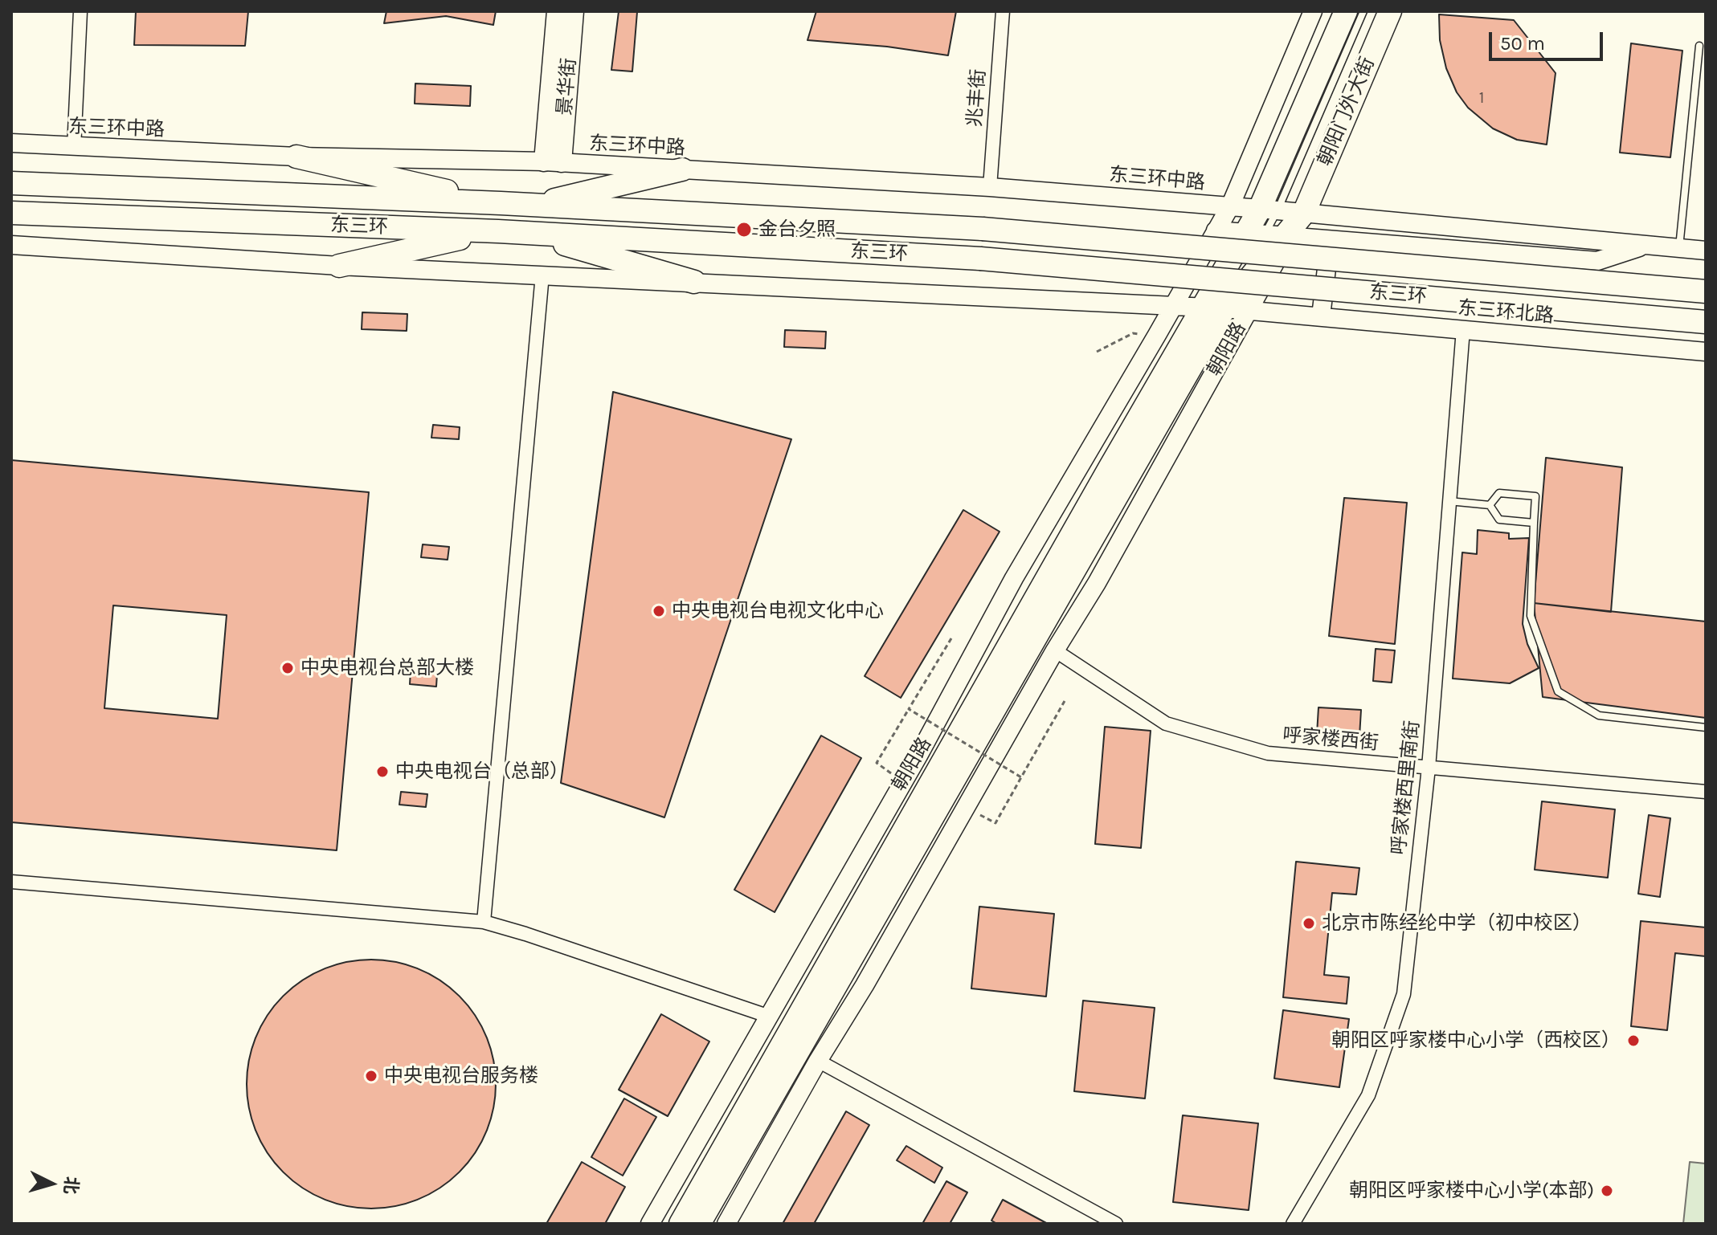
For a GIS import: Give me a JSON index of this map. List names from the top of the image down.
{
  "streets": {
    "highway": ["朝阳门外大街", "东三环", "朝阳路"],
    "main road": ["景华街"],
    "street": [
      "兆丰街",
      "东三环中路",
      "东三环北路",
      "呼家楼西街",
      "呼家楼西里南街"
    ]
  },
  "crossings": [
    ["景华街", "东三环中路"],
    ["兆丰街", "东三环中路"],
    ["朝阳门外大街", "东三环中路"],
    ["朝阳门外大街", "朝阳路"],
    ["东三环中路", "朝阳路"],
    ["东三环北路", "朝阳路"],
    ["东三环北路", "呼家楼西里南街"],
    ["朝阳路", "呼家楼西街"],
    ["呼家楼西街", "呼家楼西里南街"]
  ],
  "places": [
    "金台夕照",
    "中央电视台电视文化中心",
    "中央电视台总部大楼",
    "中央电视台（总部）",
    "北京市陈经纶中学（初中校区）",
    "朝阳区呼家楼中心小学（西校区）",
    "中央电视台服务楼",
    "朝阳区呼家楼中心小学(本部)"
  ],
  "house_numbers": ["1"],
  "scale_bar": "50 m",
  "north": "right"
}
